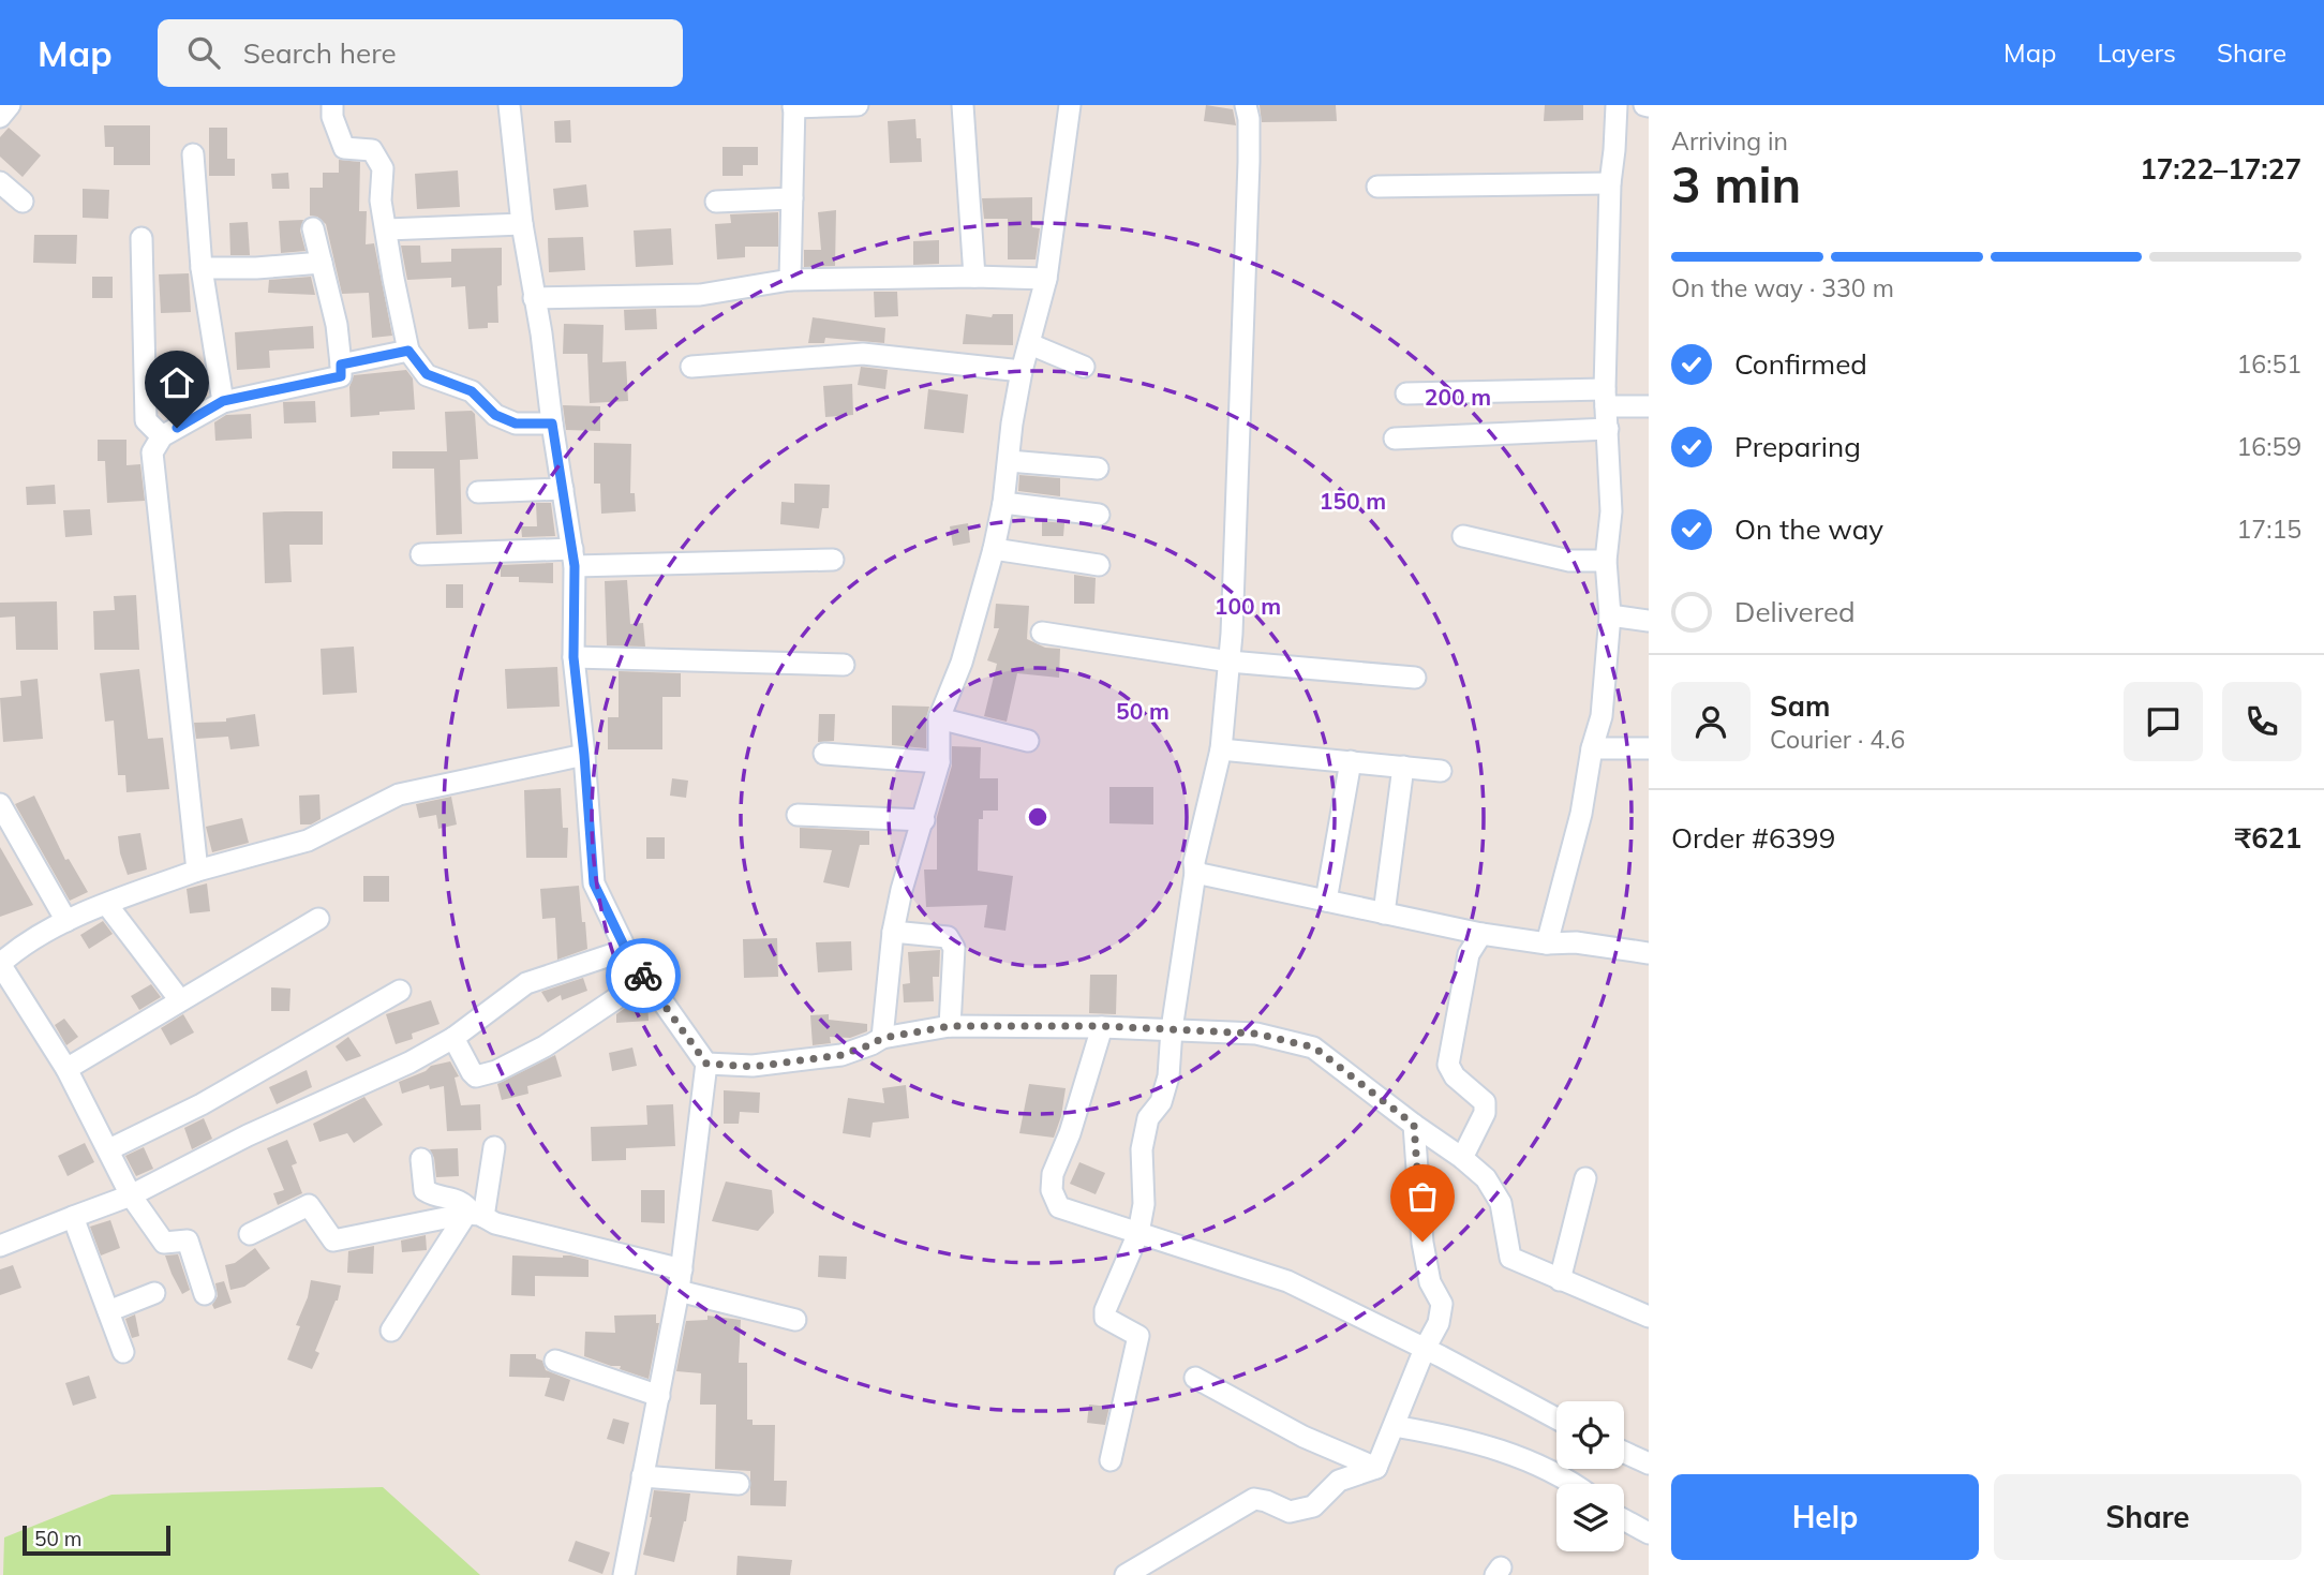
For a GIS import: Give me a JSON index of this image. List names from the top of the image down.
{
  "scale_bar": "50 m",
  "page": {
    "header": "Map",
    "search": "Search here",
    "nav": ["Map", "Layers", "Share"],
    "heading": ["3 min", "Arriving in", "17:22–17:27"],
    "panel": [
      "Sam",
      "Courier · 4.6",
      "Order #6399",
      "₹621"
    ],
    "bar": "On the way · 330 m",
    "list": [
      ["Confirmed", "16:51"],
      ["Preparing", "16:59"],
      ["On the way", "17:15"],
      "Delivered"
    ],
    "buttons": ["Help", "Share"],
    "scale": "50 m"
  },
  "rings": [
    "200 m",
    "150 m",
    "100 m",
    "50 m"
  ]
}
